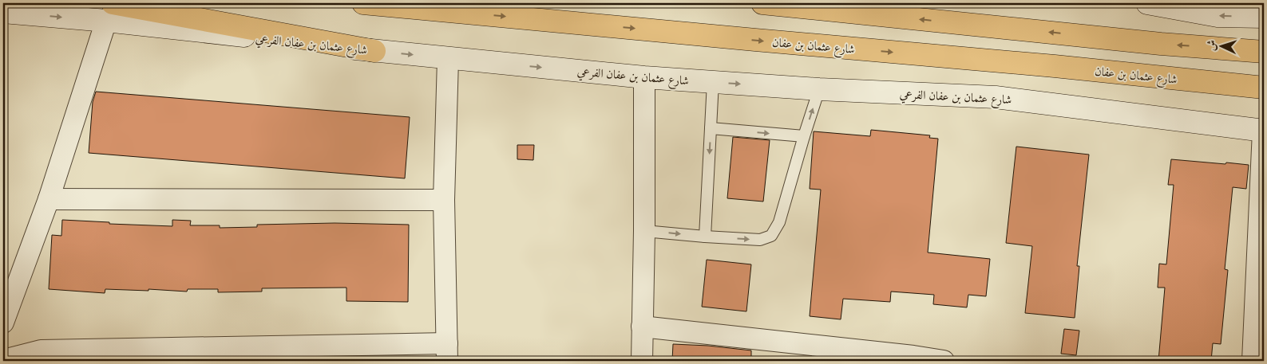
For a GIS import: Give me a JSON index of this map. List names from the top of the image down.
{
  "streets": {
    "main road": ["شارع عثمان بن عفان الفرعي", "شارع عثمان بن عفان"]
  },
  "one_way": ["شارع عثمان بن عفان الفرعي"],
  "north": "left"
}
